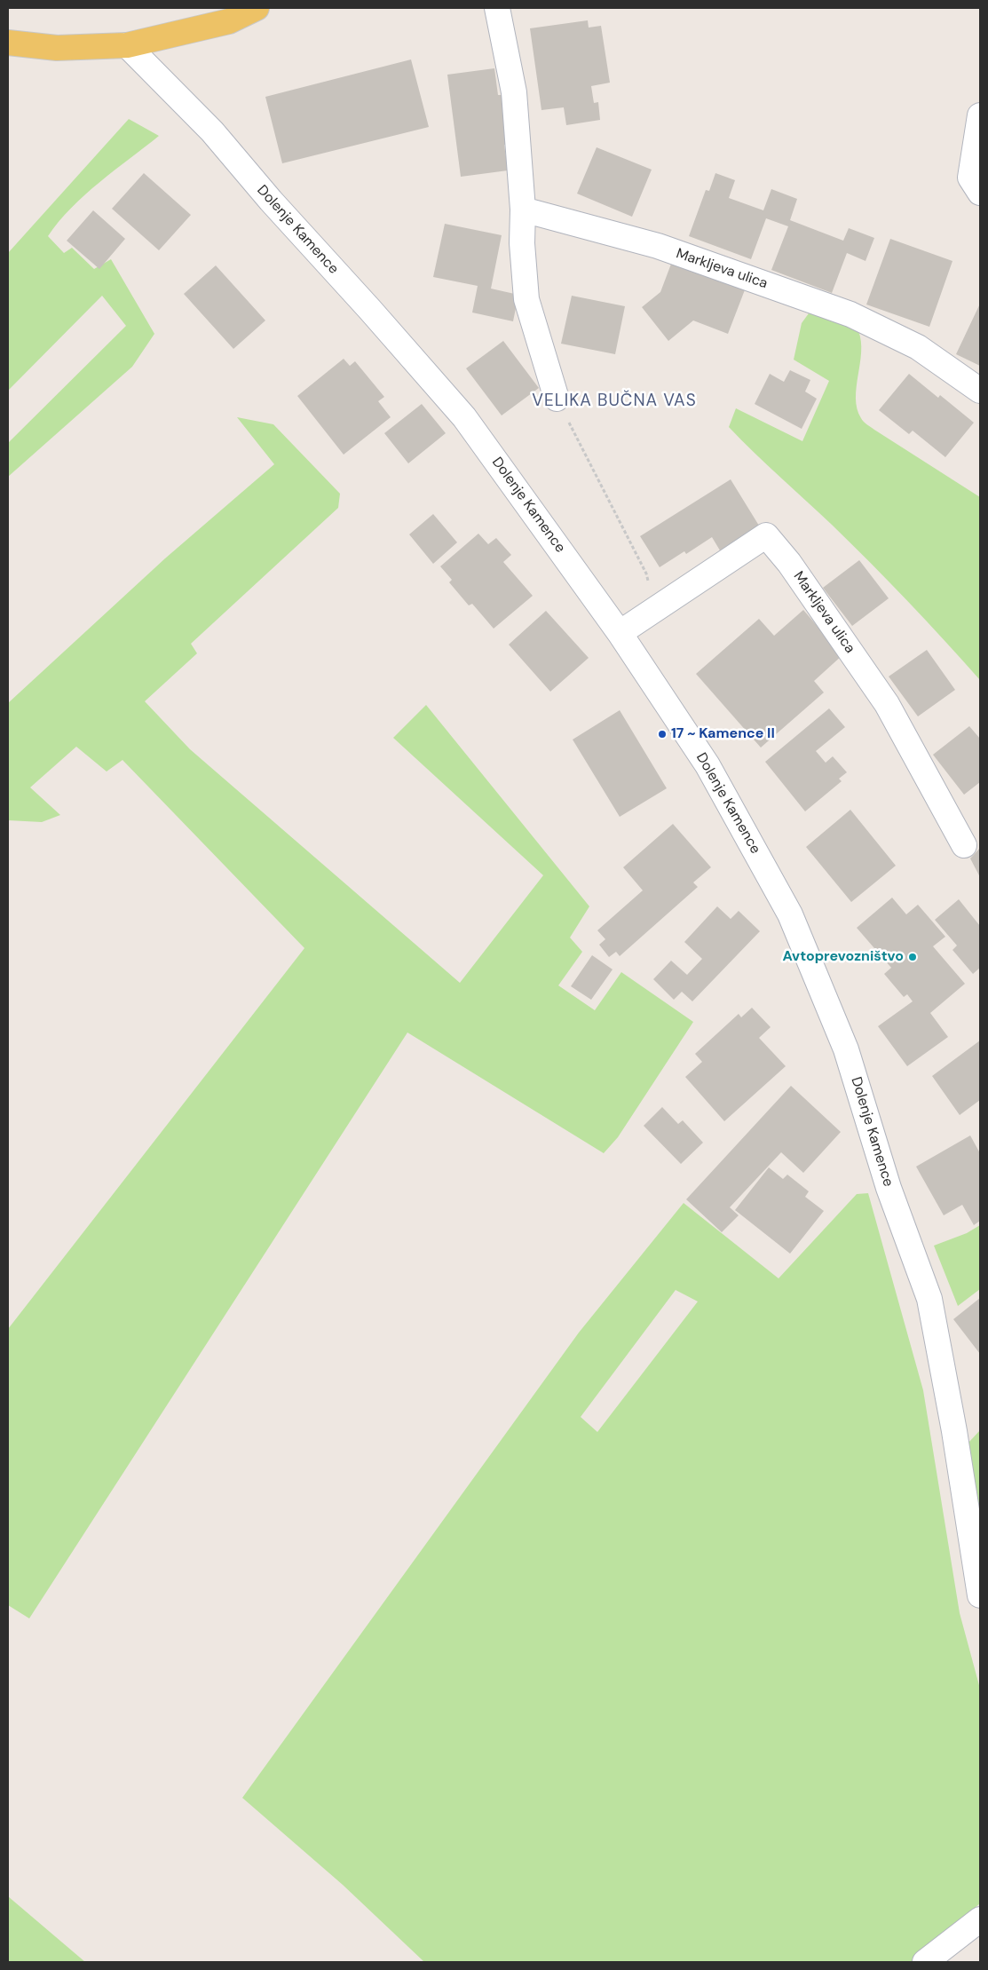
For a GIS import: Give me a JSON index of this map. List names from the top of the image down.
{
  "streets": {
    "street": ["Dolenje Kamence", "Markljeva ulica"]
  },
  "crossings": [
    ["Dolenje Kamence", "Markljeva ulica"]
  ],
  "districts": ["VELIKA BUČNA VAS"],
  "places": ["17 ~ Kamence II", "Avtoprevozništvo"]
}
